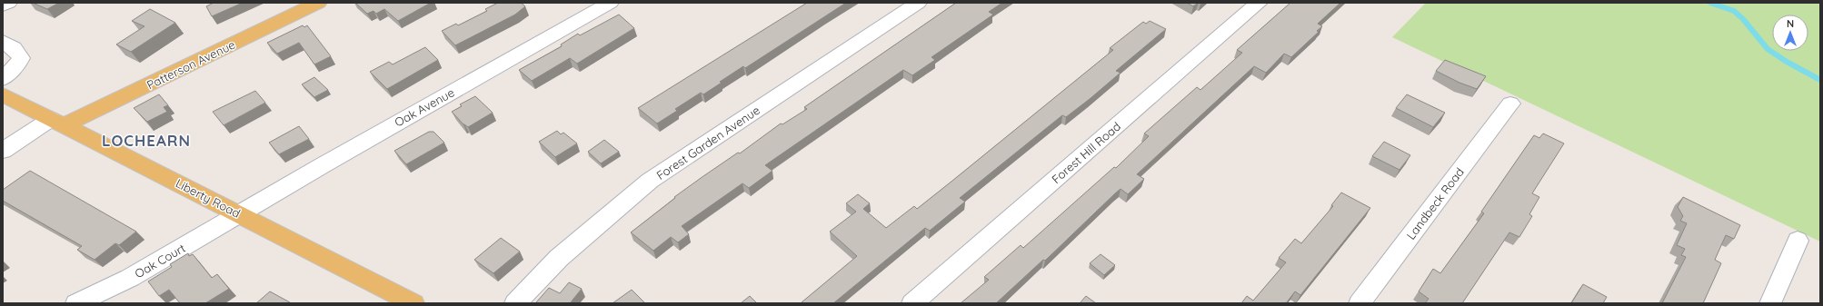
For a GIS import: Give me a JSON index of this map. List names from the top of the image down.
{
  "streets": {
    "main road": ["Patterson Avenue", "Liberty Road"],
    "street": [
      "Oak Avenue",
      "Forest Garden Avenue",
      "Forest Hill Road",
      "Landbeck Road",
      "Oak Court"
    ]
  },
  "crossings": [
    ["Patterson Avenue", "Liberty Road"],
    ["Oak Avenue", "Liberty Road"],
    ["Oak Avenue", "Oak Court"],
    ["Liberty Road", "Oak Court"]
  ],
  "districts": ["LOCHEARN"],
  "north": "top"
}
